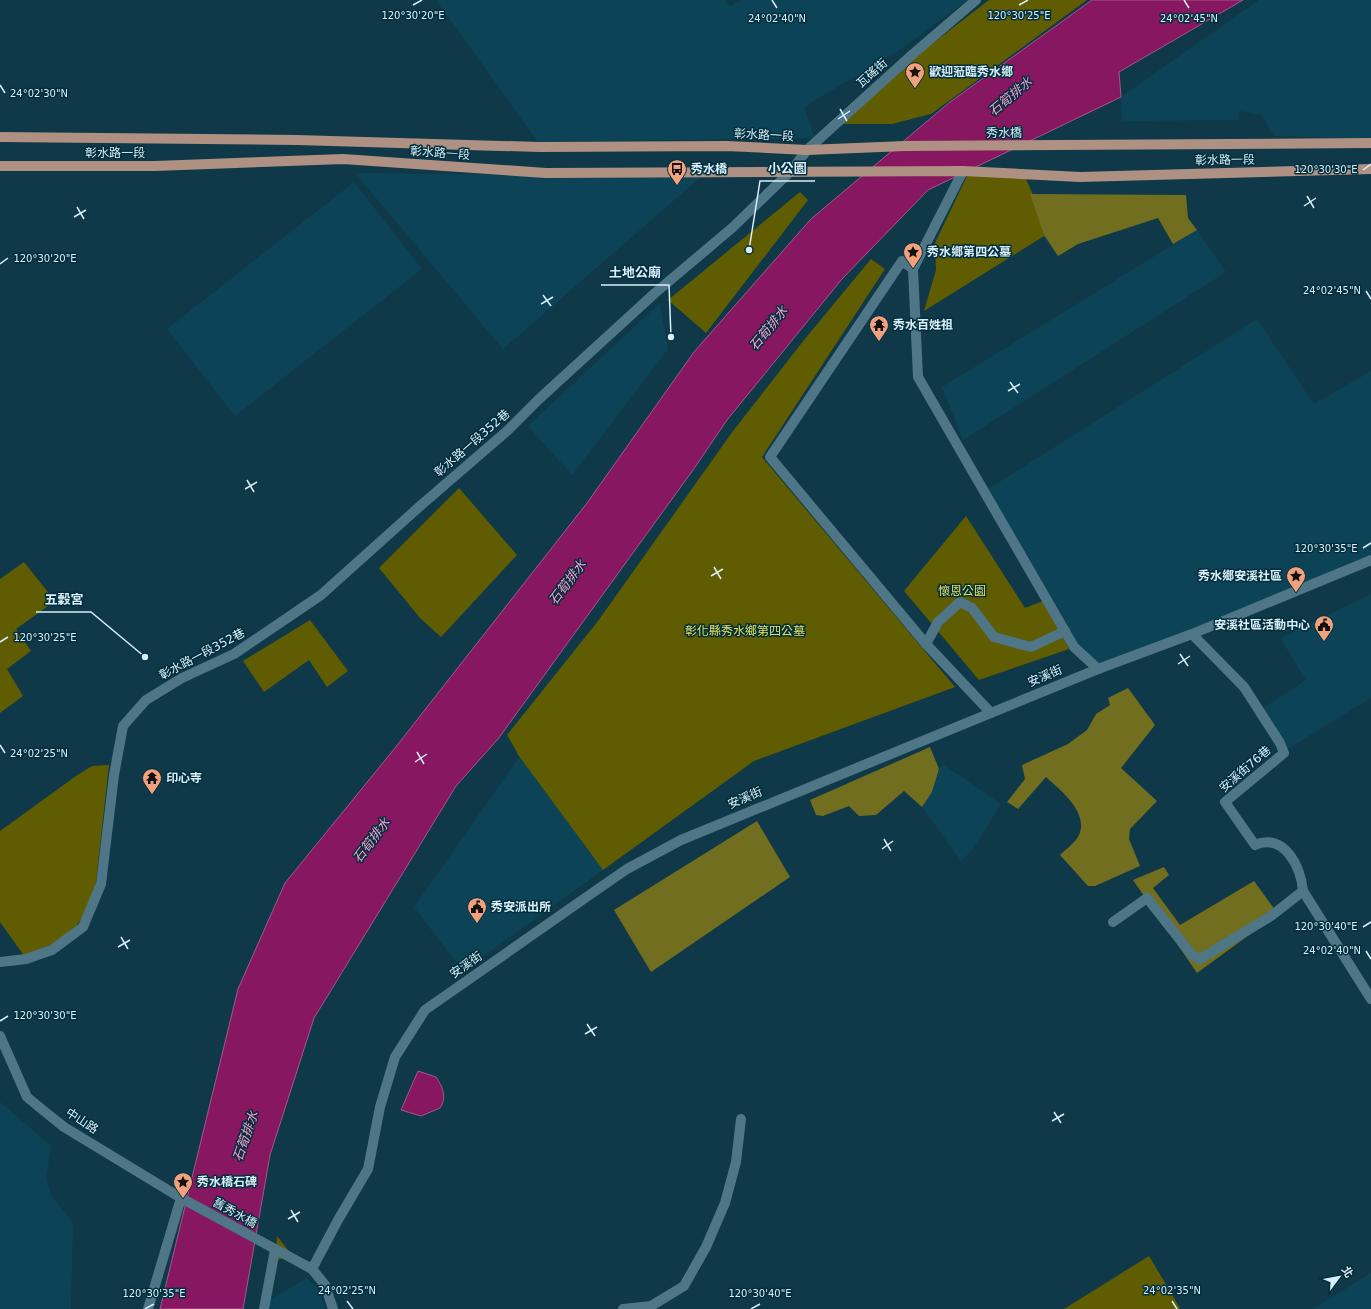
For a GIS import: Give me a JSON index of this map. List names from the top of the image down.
{
  "streets": {
    "main road": ["秀水橋", "彰水路一段"],
    "street": [
      "瓦磘街",
      "彰水路一段352巷",
      "安溪街",
      "安溪街76巷",
      "中山路",
      "舊秀水橋"
    ]
  },
  "crossings": [
    ["瓦磘街", "秀水橋"],
    ["瓦磘街", "彰水路一段"],
    ["瓦磘街", "彰水路一段352巷"],
    ["秀水橋", "彰水路一段"],
    ["彰水路一段", "彰水路一段352巷"],
    ["安溪街", "安溪街76巷"],
    ["安溪街", "舊秀水橋"],
    ["中山路", "舊秀水橋"]
  ],
  "water": ["石筍排水"],
  "parks": ["懷恩公園", "彰化縣秀水鄉第四公墓"],
  "places": {
    "place": [
      "歡迎蒞臨秀水鄉",
      "秀水鄉第四公墓",
      "秀水鄉安溪社區",
      "秀水橋石碑"
    ],
    "bus stop": ["秀水橋"],
    "other": ["小公園", "土地公廟", "五穀宮"],
    "temple": ["秀水百姓祖", "印心寺"],
    "public building": ["安溪社區活動中心", "秀安派出所"]
  },
  "north": "top right",
  "coordinates": [
    "120°30'20\"E",
    "120°30'25\"E",
    "24°02'45\"N",
    "24°02'40\"N",
    "24°02'30\"N",
    "120°30'30\"E",
    "120°30'35\"E",
    "24°02'25\"N",
    "120°30'40\"E",
    "24°02'35\"N"
  ]
}
